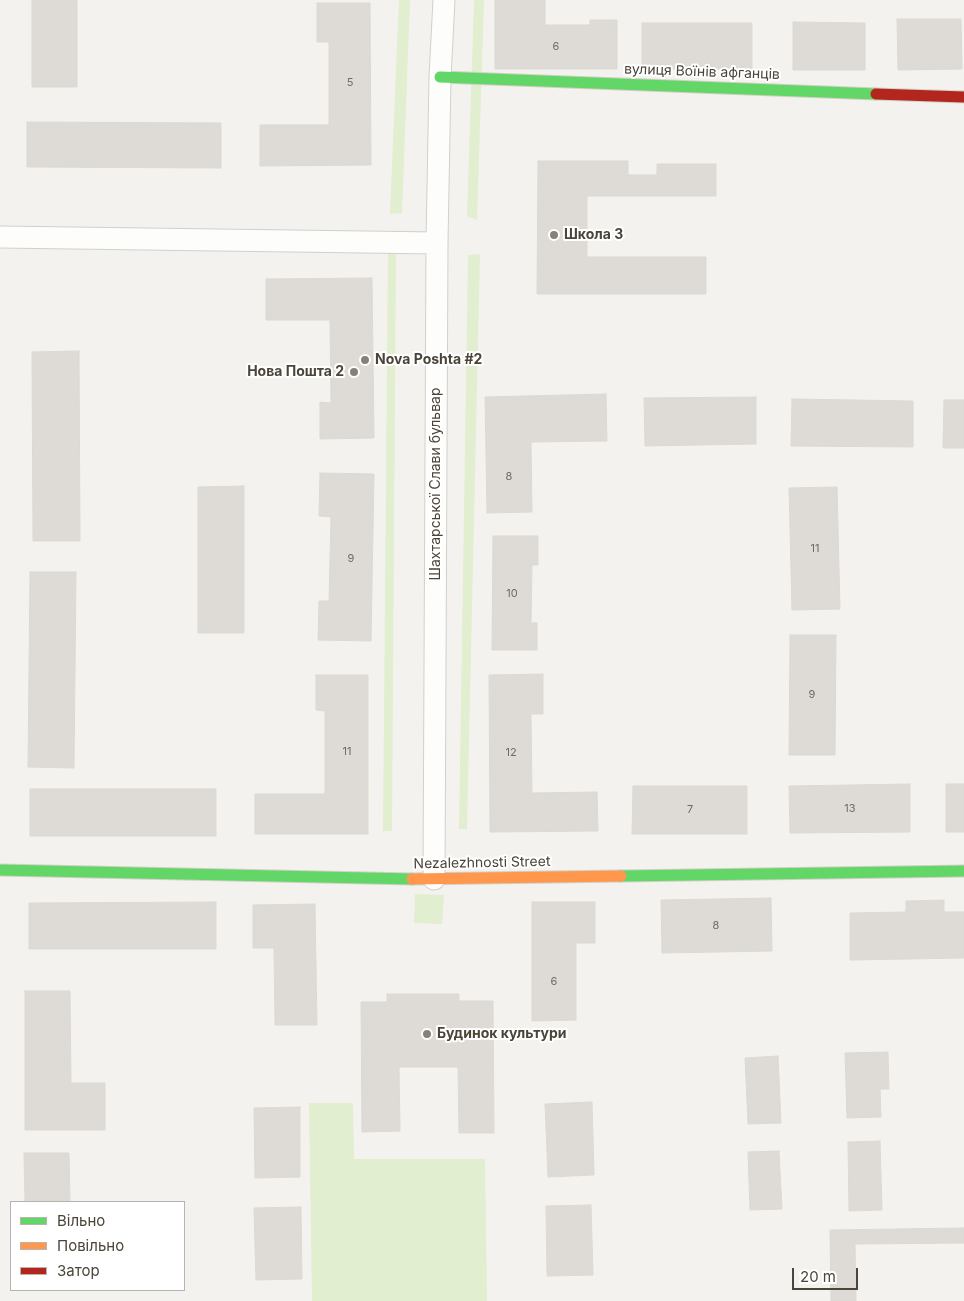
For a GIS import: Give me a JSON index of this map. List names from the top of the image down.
{
  "streets": {
    "street": ["вулиця Воїнів афганців", "Шахтарської Слави бульвар", "Nezalezhnosti Street"]
  },
  "crossings": [
    ["вулиця Воїнів афганців", "Шахтарської Слави бульвар"],
    ["Шахтарської Слави бульвар", "Nezalezhnosti Street"]
  ],
  "places": [
    "Школа 3",
    "Nova Poshta #2",
    "Нова Пошта 2",
    "Будинок культури"
  ],
  "house_numbers": [
    "6",
    "5",
    "8",
    "11",
    "9",
    "10",
    "9",
    "11",
    "12",
    "13",
    "7",
    "8",
    "6"
  ],
  "legend": ["Вільно", "Повільно", "Затор"],
  "scale_bar": "20 m"
}
